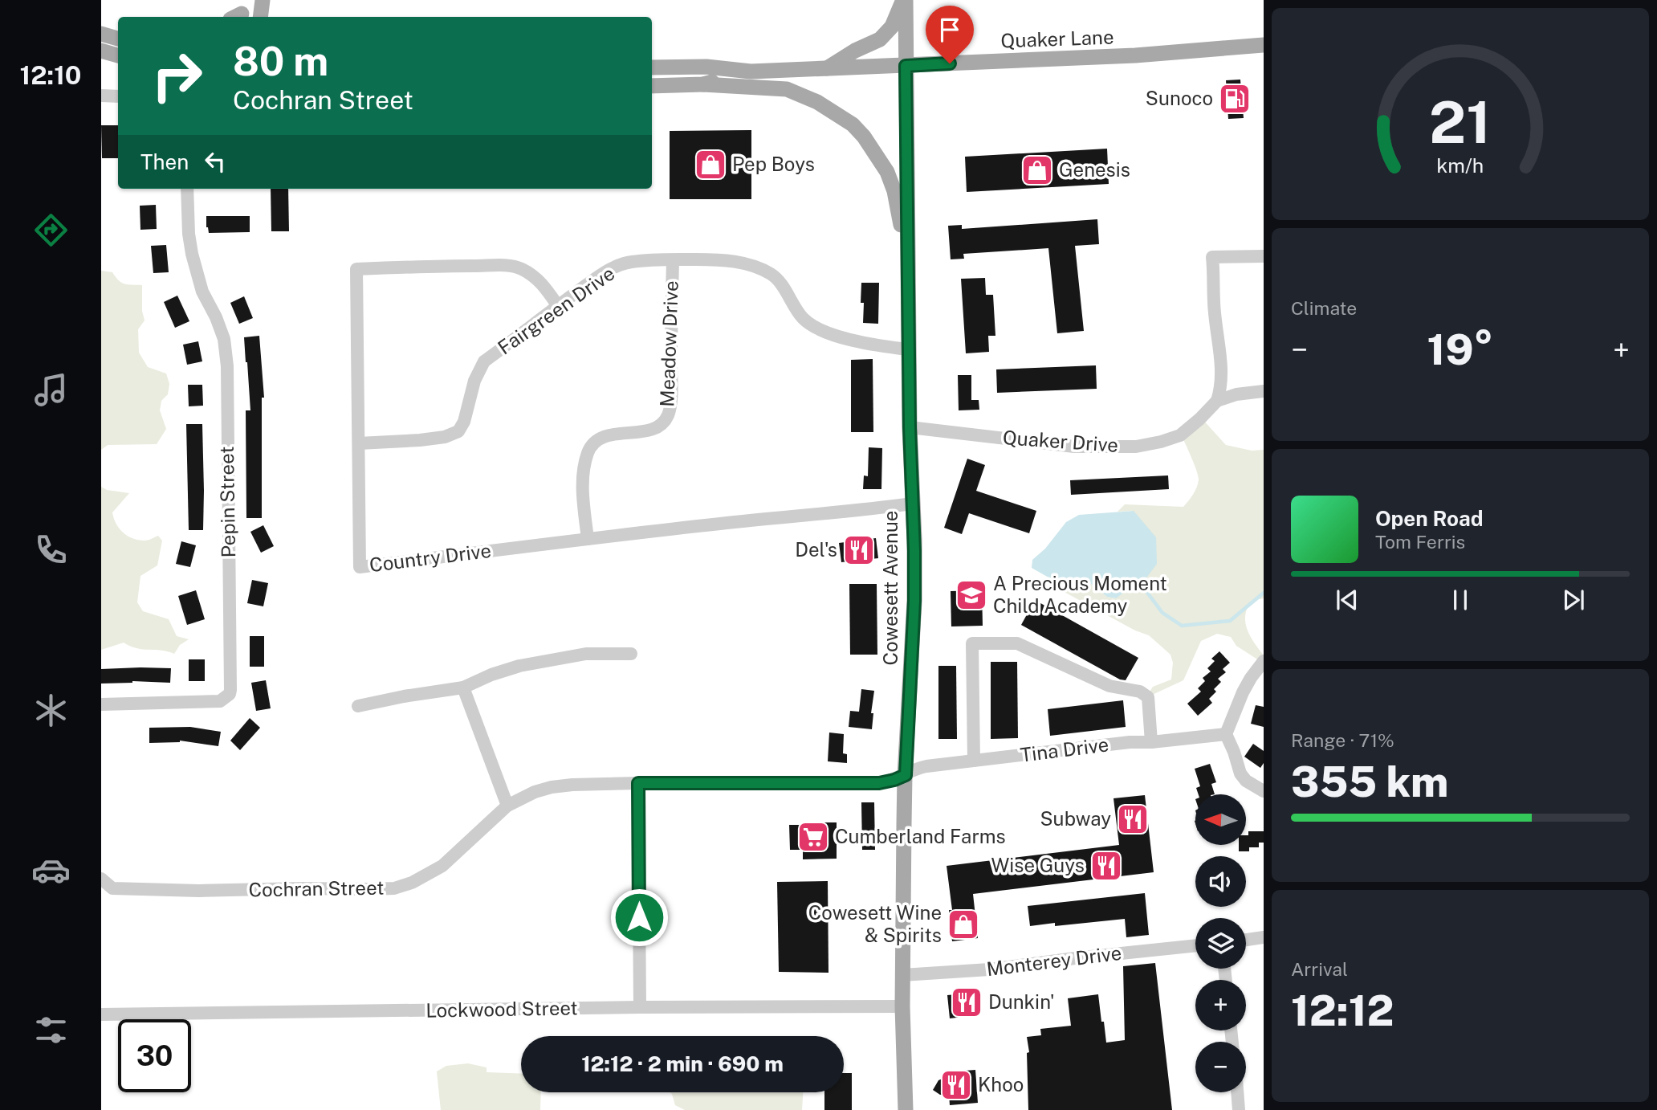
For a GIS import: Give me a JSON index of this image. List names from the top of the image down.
{
  "streets": {
    "main road": ["Quaker Lane", "Cowesett Avenue"],
    "street": [
      "Fairgreen Drive",
      "Meadow Drive",
      "Quaker Drive",
      "Pepin Street",
      "Country Drive",
      "Tina Drive",
      "Cochran Street",
      "Monterey Drive",
      "Lockwood Street"
    ]
  },
  "crossings": [
    ["Quaker Lane", "Cowesett Avenue"],
    ["Fairgreen Drive", "Meadow Drive"],
    ["Fairgreen Drive", "Country Drive"],
    ["Fairgreen Drive", "Cowesett Avenue"],
    ["Meadow Drive", "Country Drive"],
    ["Quaker Drive", "Cowesett Avenue"],
    ["Country Drive", "Cowesett Avenue"],
    ["Cowesett Avenue", "Tina Drive"],
    ["Cowesett Avenue", "Cochran Street"],
    ["Cowesett Avenue", "Monterey Drive"],
    ["Cowesett Avenue", "Lockwood Street"],
    ["Tina Drive", "Cochran Street"]
  ],
  "places": {
    "fuel station": ["Sunoco"],
    "shop": ["Pep Boys", "Genesis", "Cowesett Wine & Spirits"],
    "restaurant": [
      "Del's",
      "Subway",
      "Wise Guys",
      "Dunkin'",
      "Khoo"
    ],
    "school or university": ["A Precious Moment Child Academy"],
    "supermarket": ["Cumberland Farms"]
  },
  "north": "left",
  "page": {
    "tabs": "12:10",
    "turn": ["80 m", "Cochran Street"],
    "then": "Then",
    "tile": [
      "Climate",
      ["Range · 71%", "355 km"],
      ["Arrival", "12:12"]
    ],
    "heat": ["−", "19°", "+"],
    "song": ["Open Road", "Tom Ferris"],
    "map_buttons": ["+", "−"],
    "limit": "30",
    "trip": "12:12 · 2 min · 690 m",
    "gauge": ["21", "km/h"]
  }
}
